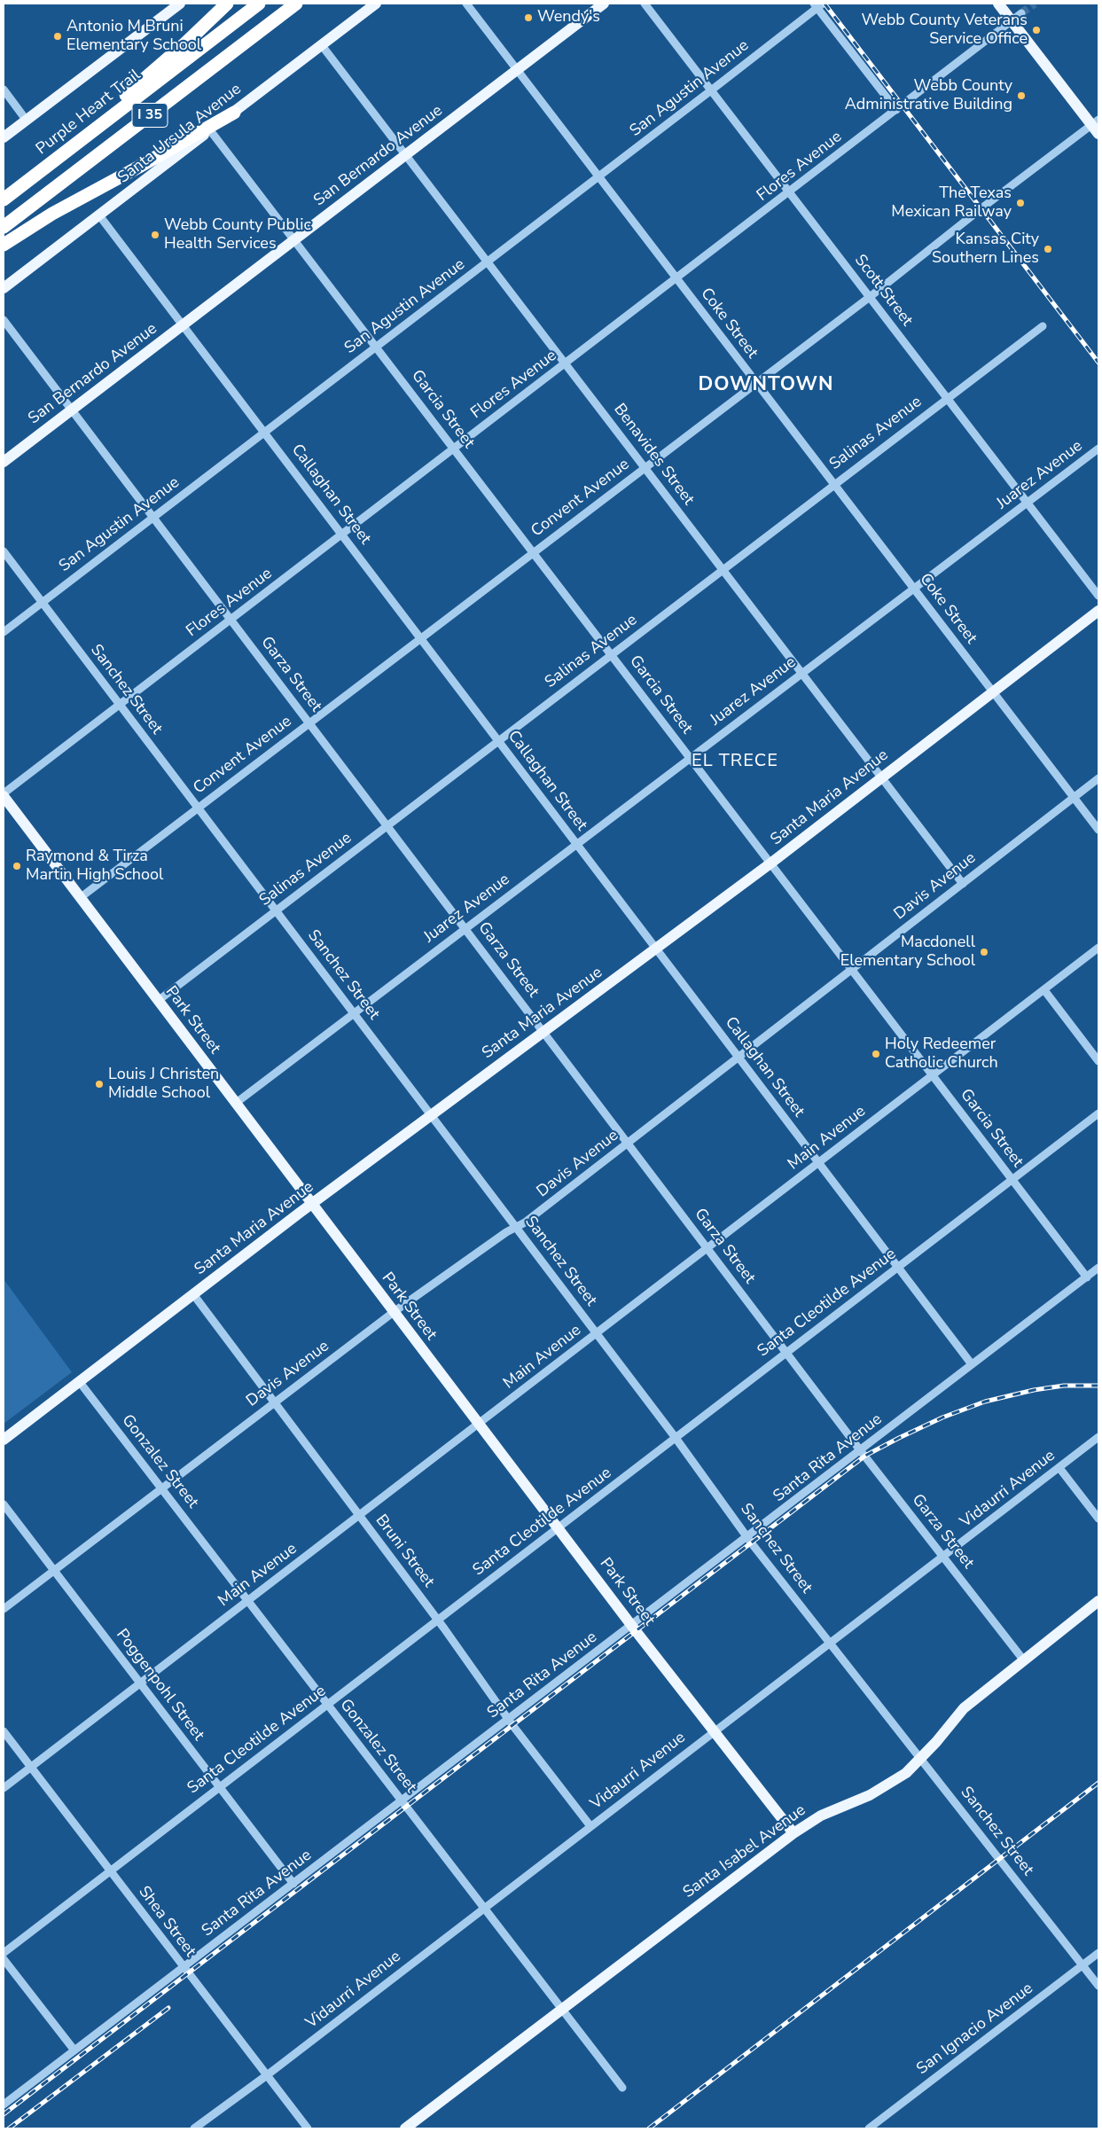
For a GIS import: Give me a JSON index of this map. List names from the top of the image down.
{
  "streets": {
    "highway": ["Purple Heart Trail", "I 35"],
    "main road": [
      "Santa Ursula Avenue",
      "San Bernardo Avenue",
      "Santa Maria Avenue",
      "Park Street",
      "Santa Isabel Avenue"
    ],
    "street": [
      "San Agustin Avenue",
      "Flores Avenue",
      "Scott Street",
      "Coke Street",
      "Garcia Street",
      "Salinas Avenue",
      "Benavides Street",
      "Juarez Avenue",
      "Callaghan Street",
      "Convent Avenue",
      "Garza Street",
      "Sanchez Street",
      "Davis Avenue",
      "Main Avenue",
      "Santa Cleotilde Avenue",
      "Santa Rita Avenue",
      "Gonzalez Street",
      "Vidaurri Avenue",
      "Bruni Street",
      "Poggenpohl Street",
      "Shea Street",
      "San Ignacio Avenue"
    ]
  },
  "crossings": [
    ["San Agustin Avenue", "Scott Street"],
    ["San Agustin Avenue", "Coke Street"],
    ["San Agustin Avenue", "Garcia Street"],
    ["San Agustin Avenue", "Benavides Street"],
    ["San Agustin Avenue", "Callaghan Street"],
    ["San Agustin Avenue", "Garza Street"],
    ["San Agustin Avenue", "Sanchez Street"],
    ["Santa Ursula Avenue", "Garcia Street"],
    ["Santa Ursula Avenue", "Benavides Street"],
    ["Santa Ursula Avenue", "Callaghan Street"],
    ["San Bernardo Avenue", "Coke Street"],
    ["San Bernardo Avenue", "Garcia Street"],
    ["San Bernardo Avenue", "Benavides Street"],
    ["San Bernardo Avenue", "Callaghan Street"],
    ["San Bernardo Avenue", "Garza Street"],
    ["Flores Avenue", "Scott Street"],
    ["Flores Avenue", "Coke Street"],
    ["Flores Avenue", "Garcia Street"],
    ["Flores Avenue", "Benavides Street"],
    ["Flores Avenue", "Callaghan Street"],
    ["Flores Avenue", "Garza Street"],
    ["Flores Avenue", "Sanchez Street"],
    ["Flores Avenue", "Park Street"],
    ["Scott Street", "Salinas Avenue"],
    ["Scott Street", "Juarez Avenue"],
    ["Scott Street", "Convent Avenue"],
    ["Coke Street", "Salinas Avenue"],
    ["Coke Street", "Juarez Avenue"],
    ["Coke Street", "Convent Avenue"],
    ["Coke Street", "Santa Maria Avenue"],
    ["Coke Street", "Davis Avenue"],
    ["Garcia Street", "Salinas Avenue"],
    ["Garcia Street", "Juarez Avenue"],
    ["Garcia Street", "Convent Avenue"],
    ["Garcia Street", "Santa Maria Avenue"],
    ["Garcia Street", "Davis Avenue"],
    ["Garcia Street", "Main Avenue"],
    ["Garcia Street", "Santa Cleotilde Avenue"],
    ["Garcia Street", "Santa Rita Avenue"],
    ["Salinas Avenue", "Benavides Street"],
    ["Salinas Avenue", "Callaghan Street"],
    ["Salinas Avenue", "Garza Street"],
    ["Salinas Avenue", "Sanchez Street"],
    ["Salinas Avenue", "Park Street"],
    ["Benavides Street", "Juarez Avenue"],
    ["Benavides Street", "Convent Avenue"],
    ["Benavides Street", "Santa Maria Avenue"],
    ["Benavides Street", "Davis Avenue"],
    ["Juarez Avenue", "Callaghan Street"],
    ["Juarez Avenue", "Garza Street"],
    ["Juarez Avenue", "Sanchez Street"],
    ["Juarez Avenue", "Park Street"],
    ["Callaghan Street", "Convent Avenue"],
    ["Callaghan Street", "Santa Maria Avenue"],
    ["Callaghan Street", "Davis Avenue"],
    ["Callaghan Street", "Main Avenue"],
    ["Callaghan Street", "Santa Cleotilde Avenue"],
    ["Callaghan Street", "Santa Rita Avenue"],
    ["Convent Avenue", "Garza Street"],
    ["Convent Avenue", "Sanchez Street"],
    ["Convent Avenue", "Park Street"],
    ["Garza Street", "Santa Maria Avenue"],
    ["Garza Street", "Davis Avenue"],
    ["Garza Street", "Main Avenue"],
    ["Garza Street", "Santa Cleotilde Avenue"],
    ["Garza Street", "Santa Rita Avenue"],
    ["Garza Street", "Vidaurri Avenue"],
    ["Garza Street", "Santa Isabel Avenue"],
    ["Sanchez Street", "Santa Maria Avenue"],
    ["Sanchez Street", "Davis Avenue"],
    ["Sanchez Street", "Main Avenue"],
    ["Sanchez Street", "Santa Cleotilde Avenue"],
    ["Sanchez Street", "Santa Rita Avenue"],
    ["Sanchez Street", "Vidaurri Avenue"],
    ["Sanchez Street", "Santa Isabel Avenue"],
    ["Sanchez Street", "San Ignacio Avenue"],
    ["Santa Maria Avenue", "Park Street"],
    ["Santa Maria Avenue", "Gonzalez Street"],
    ["Santa Maria Avenue", "Bruni Street"],
    ["Davis Avenue", "Park Street"],
    ["Davis Avenue", "Gonzalez Street"],
    ["Davis Avenue", "Bruni Street"],
    ["Davis Avenue", "Poggenpohl Street"],
    ["Park Street", "Main Avenue"],
    ["Park Street", "Santa Cleotilde Avenue"],
    ["Park Street", "Santa Rita Avenue"],
    ["Park Street", "Vidaurri Avenue"],
    ["Park Street", "Santa Isabel Avenue"],
    ["Main Avenue", "Gonzalez Street"],
    ["Main Avenue", "Bruni Street"],
    ["Main Avenue", "Poggenpohl Street"],
    ["Main Avenue", "Shea Street"],
    ["Santa Cleotilde Avenue", "Gonzalez Street"],
    ["Santa Cleotilde Avenue", "Bruni Street"],
    ["Santa Cleotilde Avenue", "Poggenpohl Street"],
    ["Santa Cleotilde Avenue", "Shea Street"],
    ["Santa Rita Avenue", "Gonzalez Street"],
    ["Santa Rita Avenue", "Bruni Street"],
    ["Santa Rita Avenue", "Poggenpohl Street"],
    ["Santa Rita Avenue", "Shea Street"],
    ["Gonzalez Street", "Vidaurri Avenue"],
    ["Gonzalez Street", "Santa Isabel Avenue"],
    ["Vidaurri Avenue", "Bruni Street"],
    ["Vidaurri Avenue", "Shea Street"]
  ],
  "districts": ["DOWNTOWN", "EL TRECE"],
  "places": [
    "Wendy's",
    "Webb County Veterans Service Office",
    "Antonio M Bruni Elementary School",
    "Webb County Administrative Building",
    "The Texas Mexican Railway",
    "Webb County Public Health Services",
    "Kansas City Southern Lines",
    "Raymond & Tirza Martin High School",
    "Macdonell Elementary School",
    "Holy Redeemer Catholic Church",
    "Louis J Christen Middle School"
  ]
}
